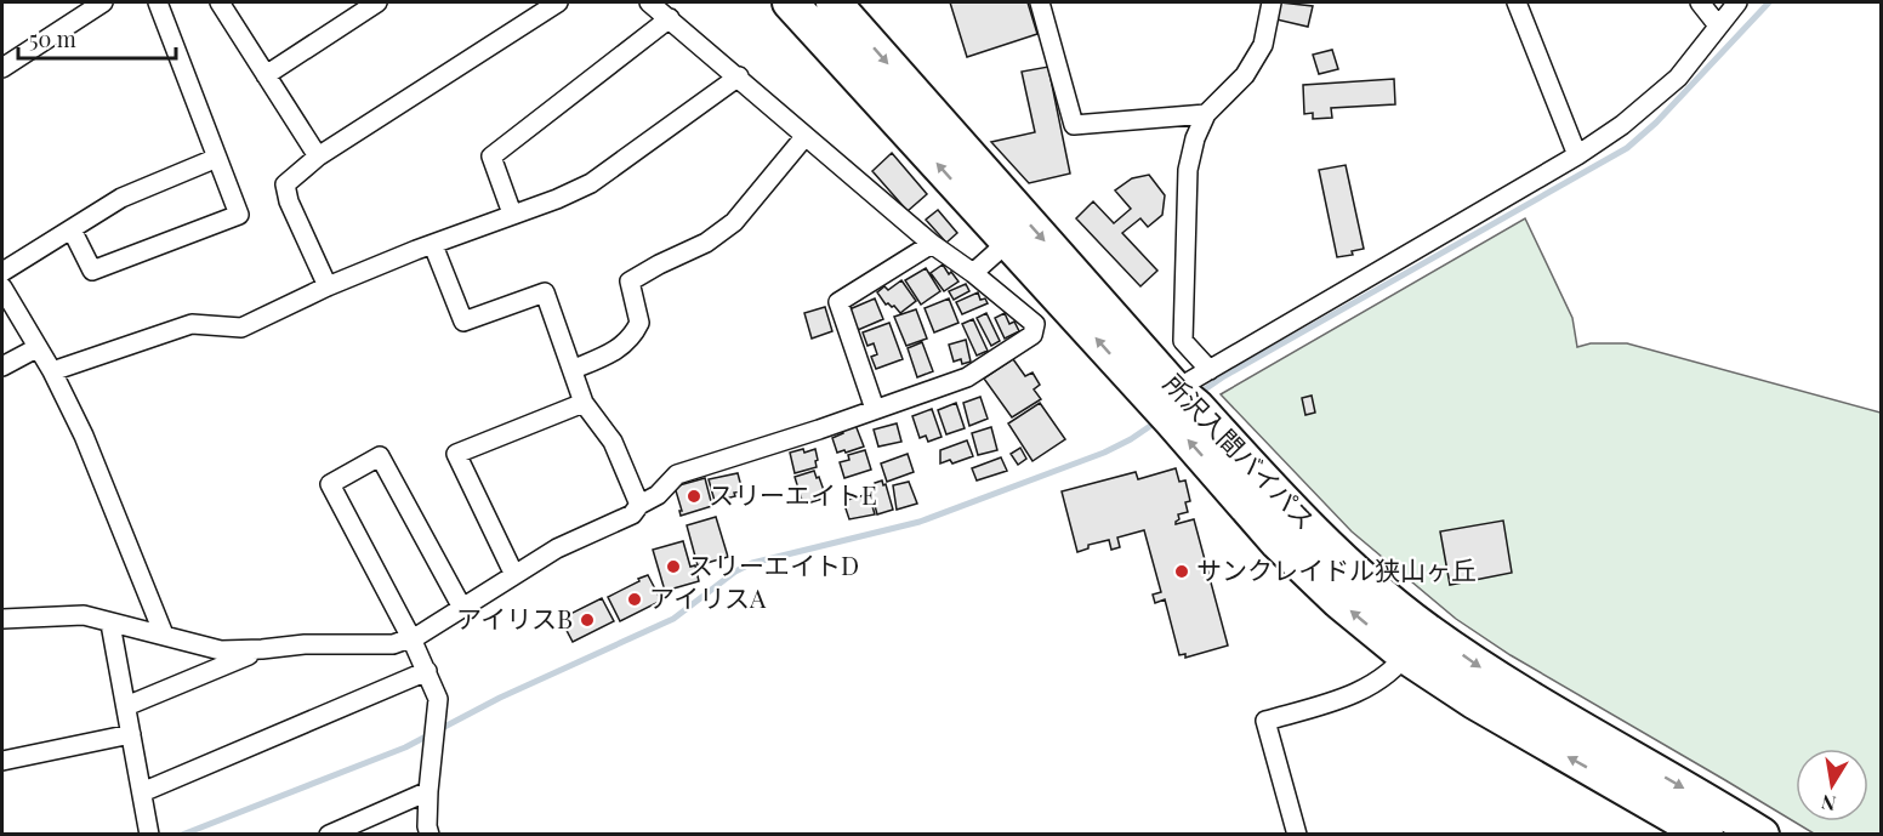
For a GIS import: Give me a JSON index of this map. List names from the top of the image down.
{
  "streets": {
    "highway": ["所沢入間バイパス"]
  },
  "places": [
    "スリーエイトE",
    "スリーエイトD",
    "サンクレイドル狭山ヶ丘",
    "アイリスA",
    "アイリスB"
  ],
  "scale_bar": "50 m",
  "north": "bottom"
}
